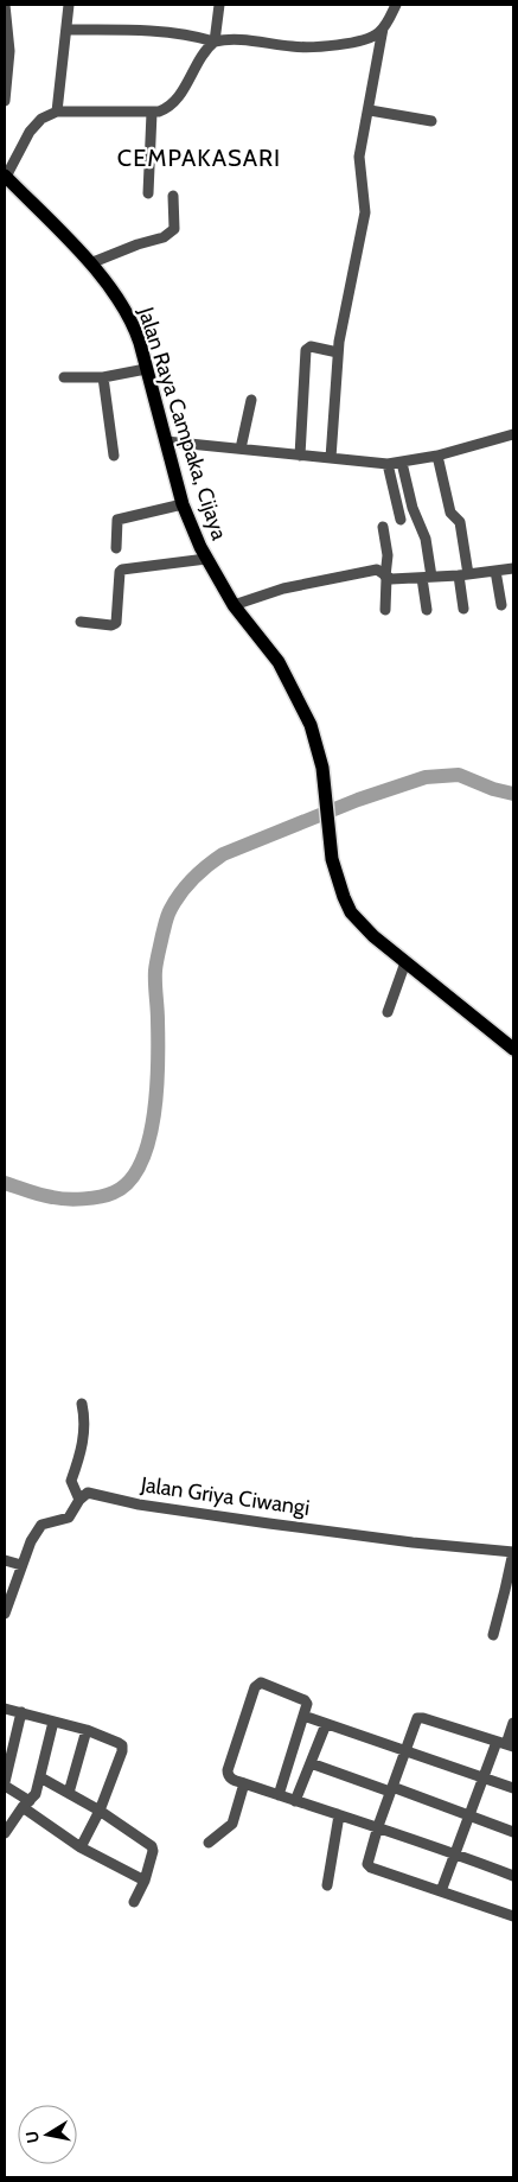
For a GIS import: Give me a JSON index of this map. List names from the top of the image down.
{
  "streets": {
    "main road": ["Jalan Raya Campaka, Cijaya"],
    "street": ["Jalan Griya Ciwangi"]
  },
  "districts": ["CEMPAKASARI"],
  "north": "left"
}
